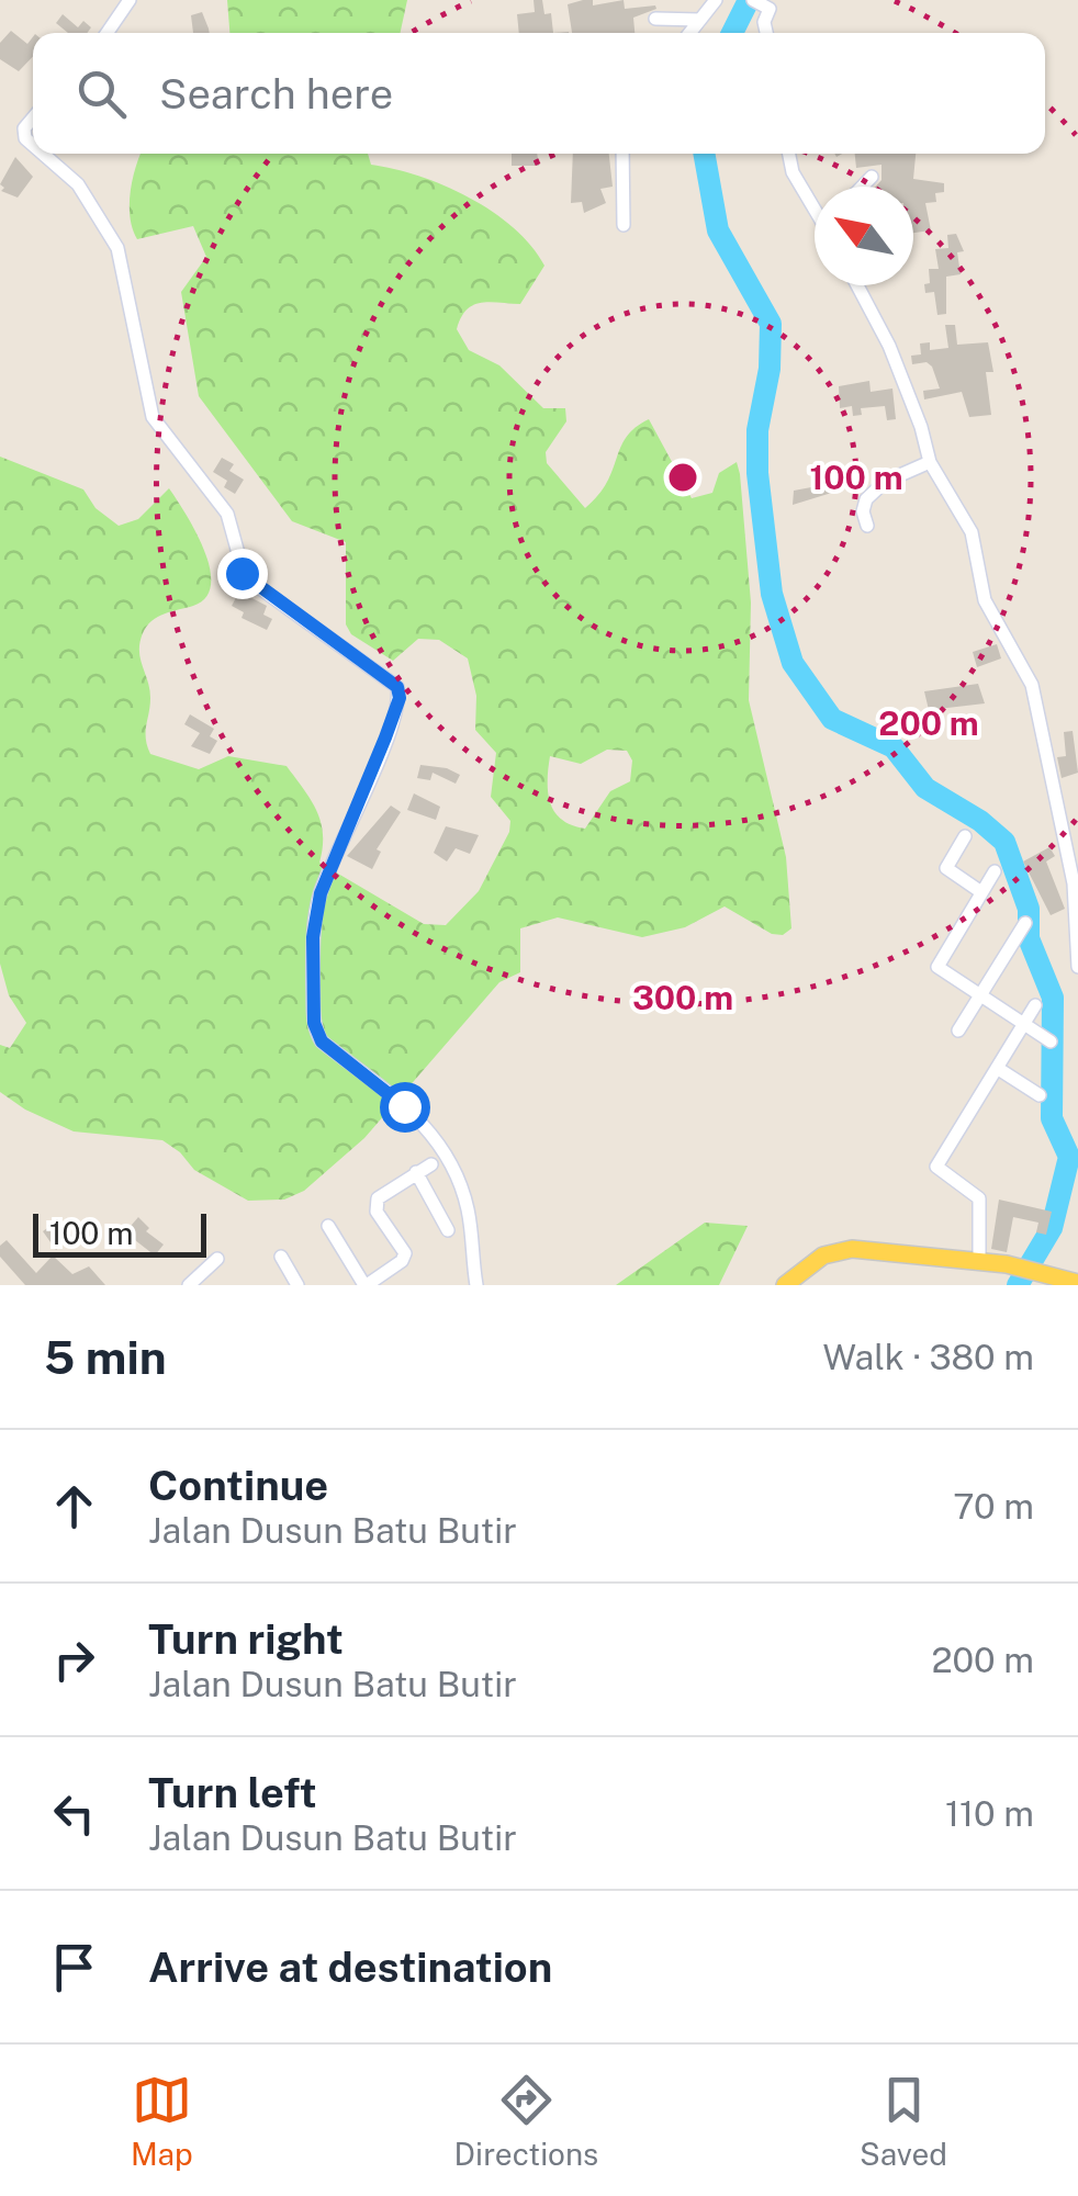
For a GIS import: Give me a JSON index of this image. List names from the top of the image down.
{
  "scale_bar": "100 m",
  "north": "top left",
  "page": {
    "search": "Search here",
    "scale": "100 m",
    "heading": ["5 min", "Walk · 380 m"],
    "list": [
      ["Continue", "Jalan Dusun Batu Butir", "70 m"],
      ["Turn right", "Jalan Dusun Batu Butir", "200 m"],
      ["Turn left", "Jalan Dusun Batu Butir", "110 m"],
      "Arrive at destination"
    ],
    "nav": ["Map", "Directions", "Saved"]
  },
  "rings": ["100 m", "200 m", "300 m"]
}
